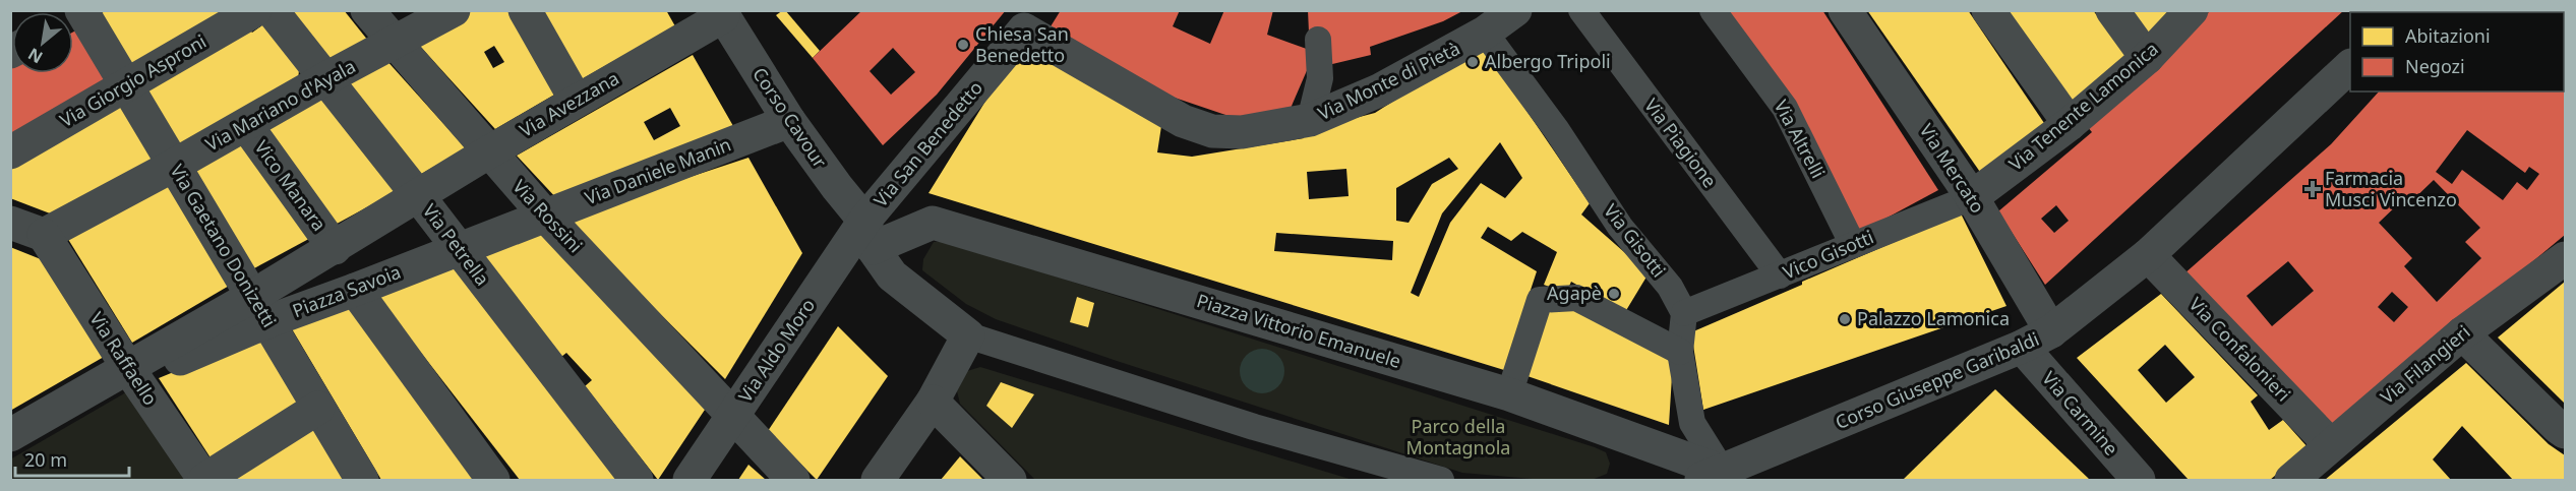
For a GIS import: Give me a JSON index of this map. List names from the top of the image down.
{
  "streets": {
    "street": [
      "Via Giorgio Asproni",
      "Via Monte di Pietà",
      "Via Avezzana",
      "Via Mariano d'Ayala",
      "Via Tenente Lamonica",
      "Corso Cavour",
      "Via Altrelli",
      "Via Piagione",
      "Via San Benedetto",
      "Via Mercato",
      "Via Daniele Manin",
      "Vico Manara",
      "Via Rossini",
      "Via Gisotti",
      "Via Petrella",
      "Via Gaetano Donizetti",
      "Vico Gisotti",
      "Piazza Savoia",
      "Piazza Vittorio Emanuele",
      "Via Confalonieri",
      "Via Aldo Moro",
      "Via Raffaello",
      "Via Filangieri",
      "Corso Giuseppe Garibaldi",
      "Via Carmine"
    ]
  },
  "crossings": [
    ["Via Giorgio Asproni", "Via Gaetano Donizetti"],
    ["Via Monte di Pietà", "Via San Benedetto"],
    ["Via Monte di Pietà", "Via Gisotti"],
    ["Via Avezzana", "Corso Cavour"],
    ["Via Avezzana", "Via Rossini"],
    ["Via Avezzana", "Via Petrella"],
    ["Via Avezzana", "Piazza Savoia"],
    ["Via Mariano d'Ayala", "Vico Manara"],
    ["Via Mariano d'Ayala", "Via Rossini"],
    ["Via Mariano d'Ayala", "Via Petrella"],
    ["Via Mariano d'Ayala", "Via Gaetano Donizetti"],
    ["Via Mariano d'Ayala", "Via Raffaello"],
    ["Via Tenente Lamonica", "Via Mercato"],
    ["Via Tenente Lamonica", "Vico Gisotti"],
    ["Corso Cavour", "Via San Benedetto"],
    ["Corso Cavour", "Via Daniele Manin"],
    ["Corso Cavour", "Piazza Vittorio Emanuele"],
    ["Corso Cavour", "Via Aldo Moro"],
    ["Via Altrelli", "Vico Gisotti"],
    ["Via Piagione", "Vico Gisotti"],
    ["Via San Benedetto", "Piazza Vittorio Emanuele"],
    ["Via San Benedetto", "Via Aldo Moro"],
    ["Via Mercato", "Vico Gisotti"],
    ["Via Mercato", "Corso Giuseppe Garibaldi"],
    ["Via Daniele Manin", "Via Rossini"],
    ["Via Daniele Manin", "Via Petrella"],
    ["Via Daniele Manin", "Piazza Savoia"],
    ["Vico Manara", "Piazza Savoia"],
    ["Via Rossini", "Via Aldo Moro"],
    ["Via Gisotti", "Vico Gisotti"],
    ["Via Petrella", "Piazza Savoia"],
    ["Via Gaetano Donizetti", "Piazza Savoia"],
    ["Piazza Savoia", "Via Raffaello"],
    ["Piazza Vittorio Emanuele", "Via Aldo Moro"],
    ["Piazza Vittorio Emanuele", "Corso Giuseppe Garibaldi"],
    ["Via Confalonieri", "Via Filangieri"],
    ["Via Confalonieri", "Corso Giuseppe Garibaldi"],
    ["Corso Giuseppe Garibaldi", "Via Carmine"]
  ],
  "parks": ["Parco della Montagnola"],
  "places": {
    "other": [
      "Chiesa San Benedetto",
      "Albergo Tripoli",
      "Agapè",
      "Palazzo Lamonica"
    ],
    "health": ["Farmacia Musci Vincenzo"]
  },
  "legend": ["Abitazioni", "Negozi"],
  "scale_bar": "20 m",
  "north": "bottom left"
}
